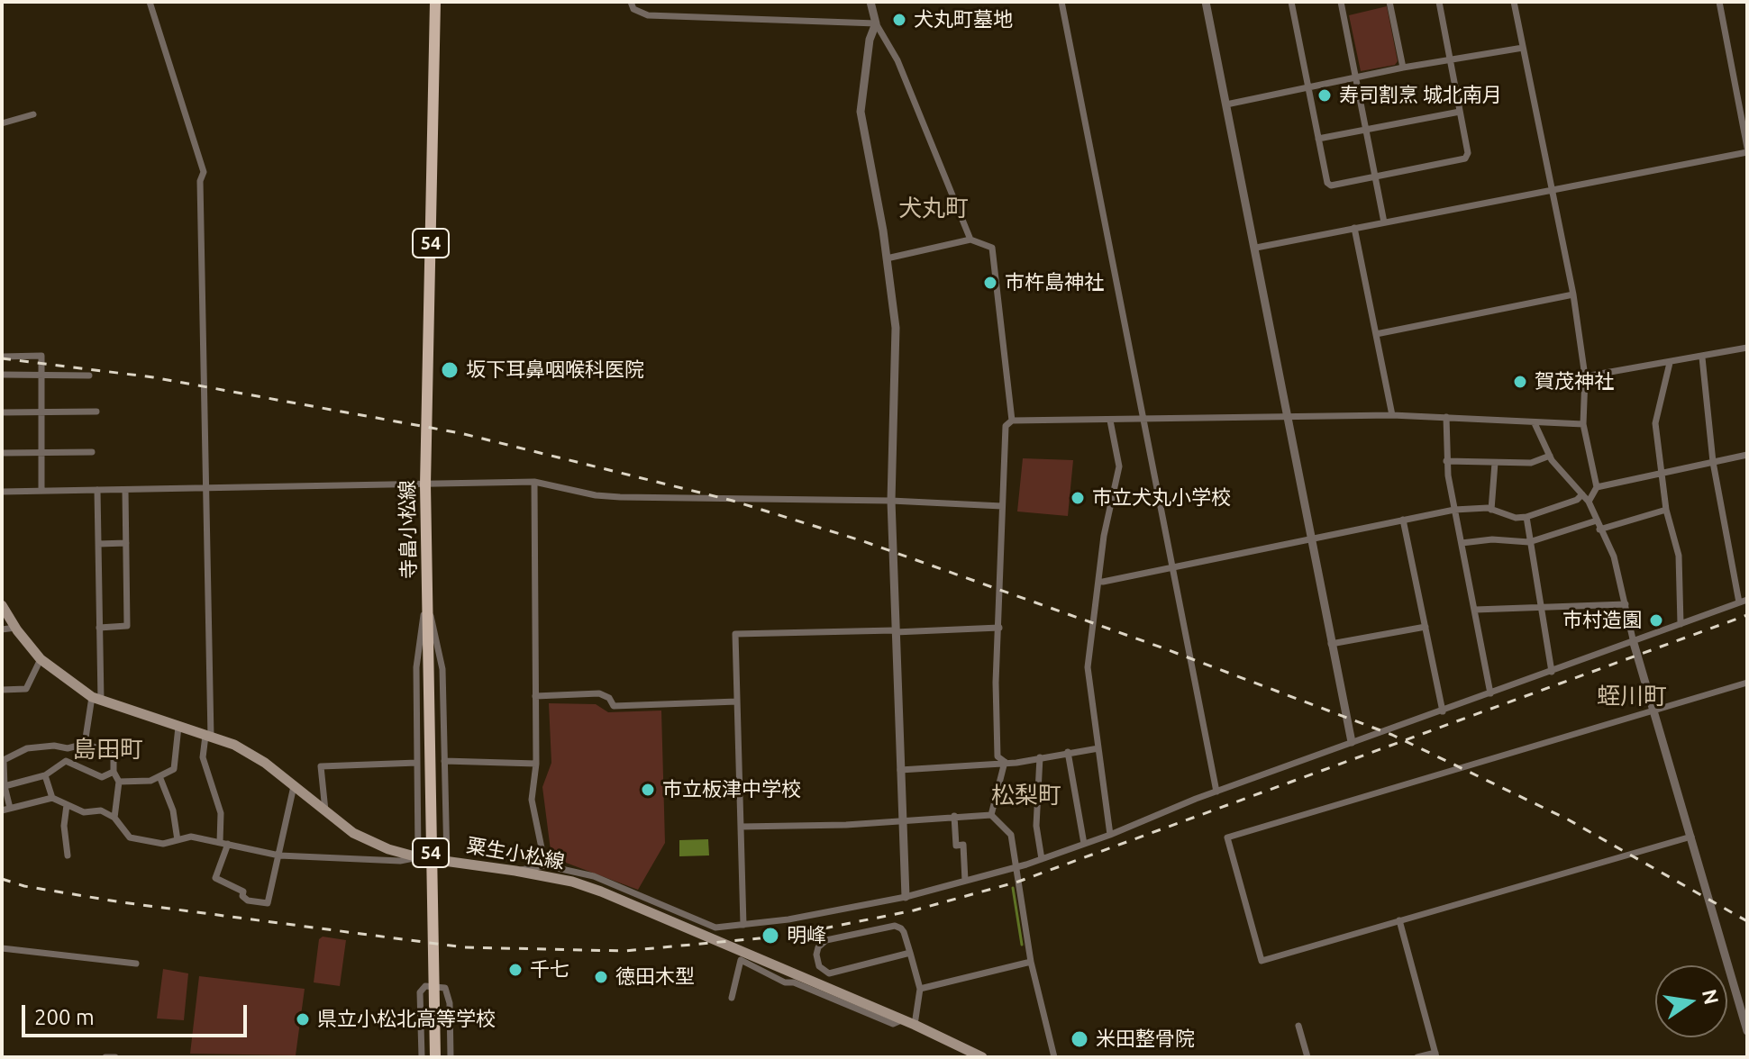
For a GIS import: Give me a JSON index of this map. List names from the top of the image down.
{
  "streets": {
    "main road": ["54", "寺畠小松線", "粟生小松線"]
  },
  "districts": [
    "犬丸町",
    "蛭川町",
    "島田町",
    "松梨町"
  ],
  "places": [
    "犬丸町墓地",
    "寿司割烹 城北南月",
    "市杵島神社",
    "坂下耳鼻咽喉科医院",
    "賀茂神社",
    "市立犬丸小学校",
    "市村造園",
    "市立板津中学校",
    "明峰",
    "千七",
    "徳田木型",
    "県立小松北高等学校",
    "米田整骨院"
  ],
  "scale_bar": "200 m",
  "north": "right"
}
